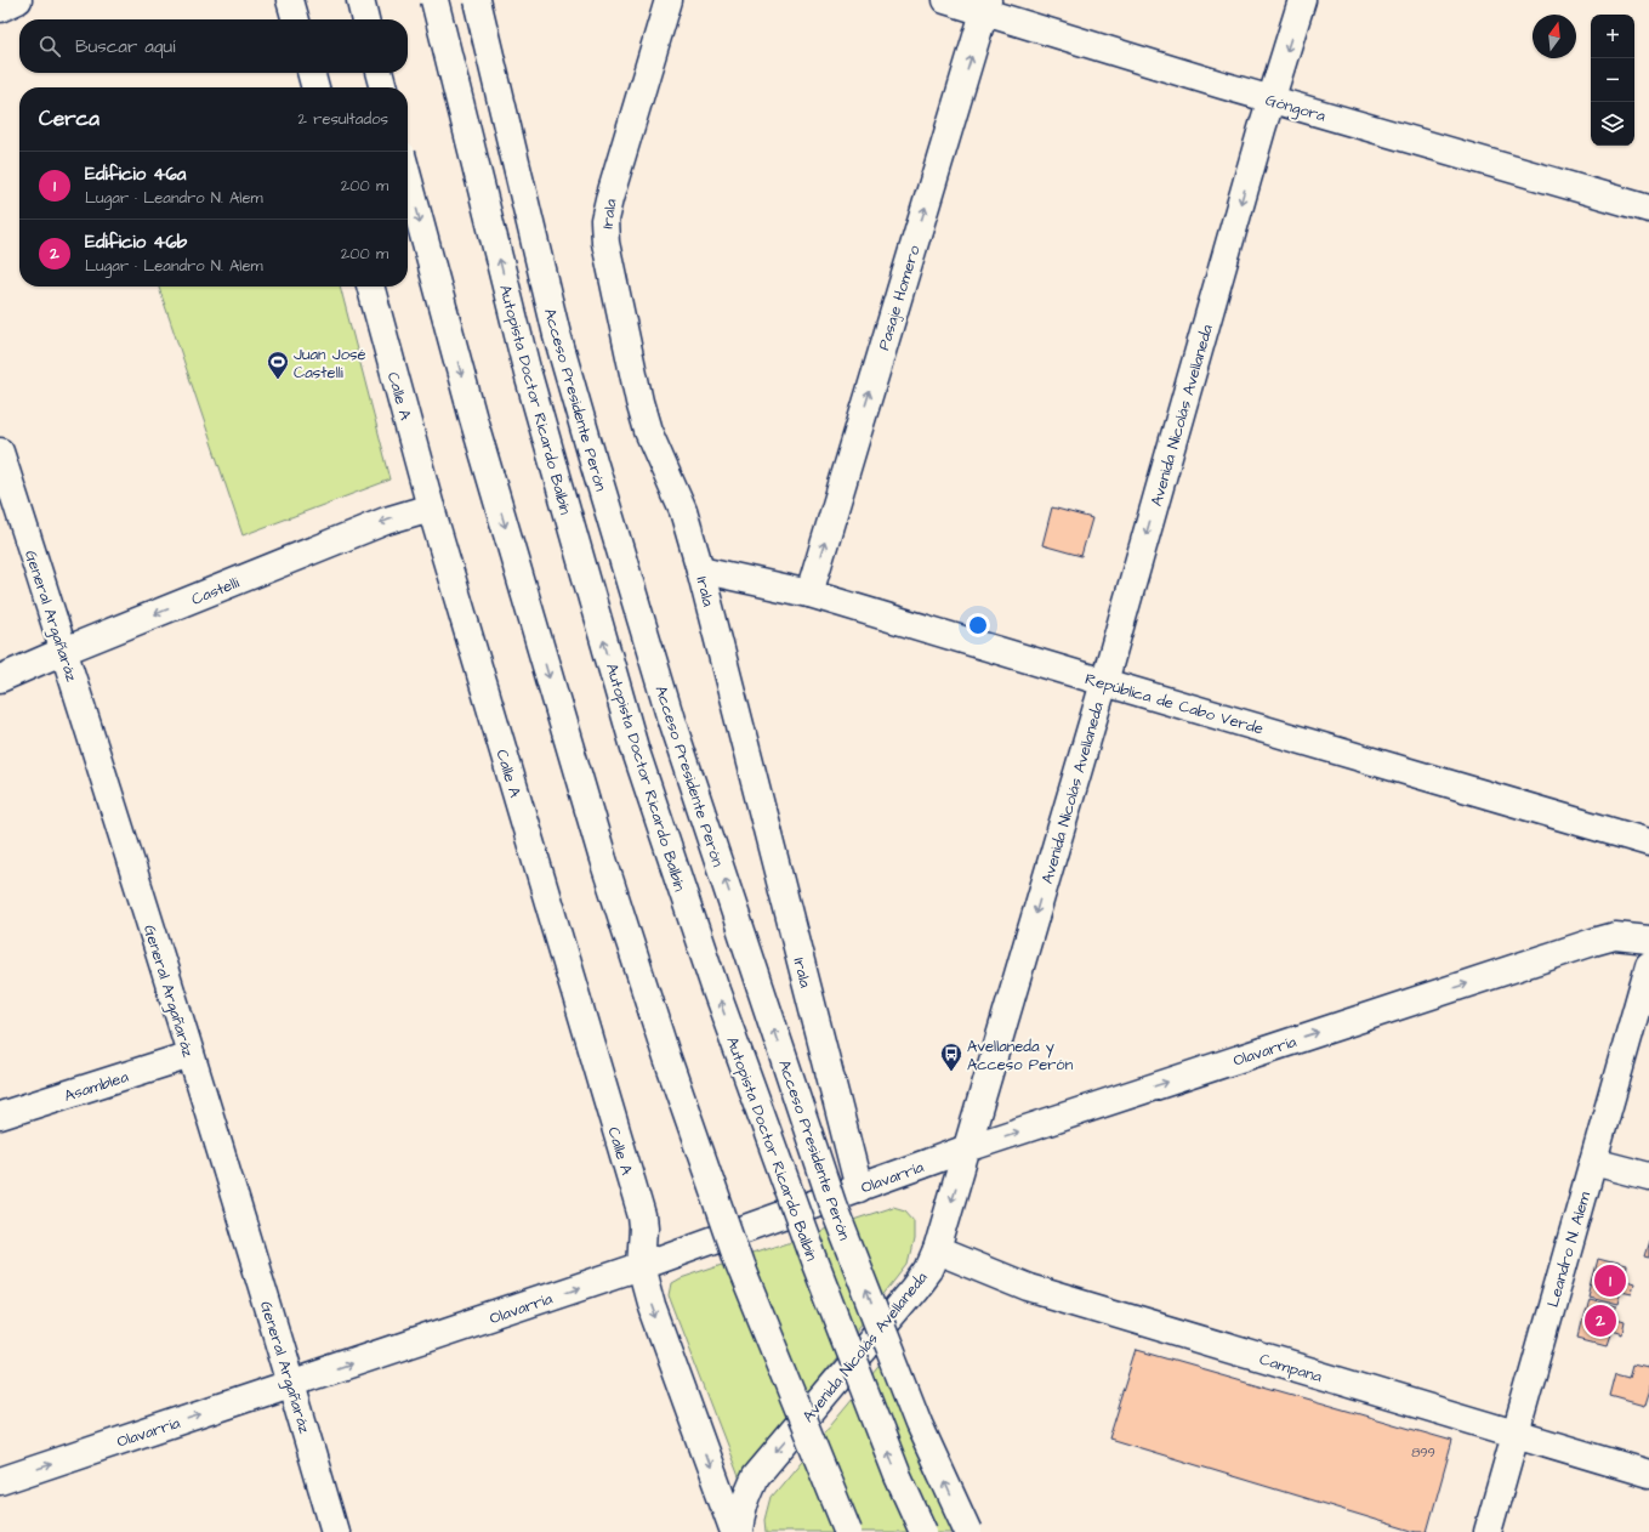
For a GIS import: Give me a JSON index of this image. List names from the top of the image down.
{
  "streets": {
    "main road": [
      "Góngora",
      "Irala",
      "Pasaje Homero",
      "Calle A",
      "Autopista Doctor Ricardo Balbín",
      "Acceso Presidente Perón",
      "Avenida Nicolás Avellaneda",
      "Castelli",
      "General Argañaráz",
      "República de Cabo Verde",
      "Olavarría",
      "Asamblea",
      "Leandro N. Alem",
      "Campana"
    ]
  },
  "crossings": [
    ["Góngora", "Pasaje Homero"],
    ["Góngora", "Avenida Nicolás Avellaneda"],
    ["Irala", "República de Cabo Verde"],
    ["Irala", "Olavarría"],
    ["Pasaje Homero", "República de Cabo Verde"],
    ["Calle A", "Castelli"],
    ["Calle A", "Olavarría"],
    ["Avenida Nicolás Avellaneda", "República de Cabo Verde"],
    ["Avenida Nicolás Avellaneda", "Olavarría"],
    ["Avenida Nicolás Avellaneda", "Campana"],
    ["Castelli", "General Argañaráz"],
    ["General Argañaráz", "Olavarría"],
    ["General Argañaráz", "Asamblea"],
    ["Leandro N. Alem", "Campana"]
  ],
  "one_way": [
    "Pasaje Homero",
    "Avenida Nicolás Avellaneda",
    "Castelli",
    "Olavarría"
  ],
  "places": {
    "sports": ["Juan José Castelli"],
    "bus stop": ["Avellaneda y Acceso Perón"]
  },
  "house_numbers": ["899"],
  "north": "top",
  "page": {
    "map_buttons": ["+", "−"],
    "search": "Buscar aquí",
    "heading": ["Cerca", "2 resultados"],
    "list": [
      {
        "mark": "1",
        "name": "Edificio 46a",
        "note": "Lugar · Leandro N. Alem",
        "value": "200 m"
      },
      {
        "mark": "2",
        "name": "Edificio 46b",
        "note": "Lugar · Leandro N. Alem",
        "value": "200 m"
      }
    ],
    "pins": ["1", "2"]
  }
}
